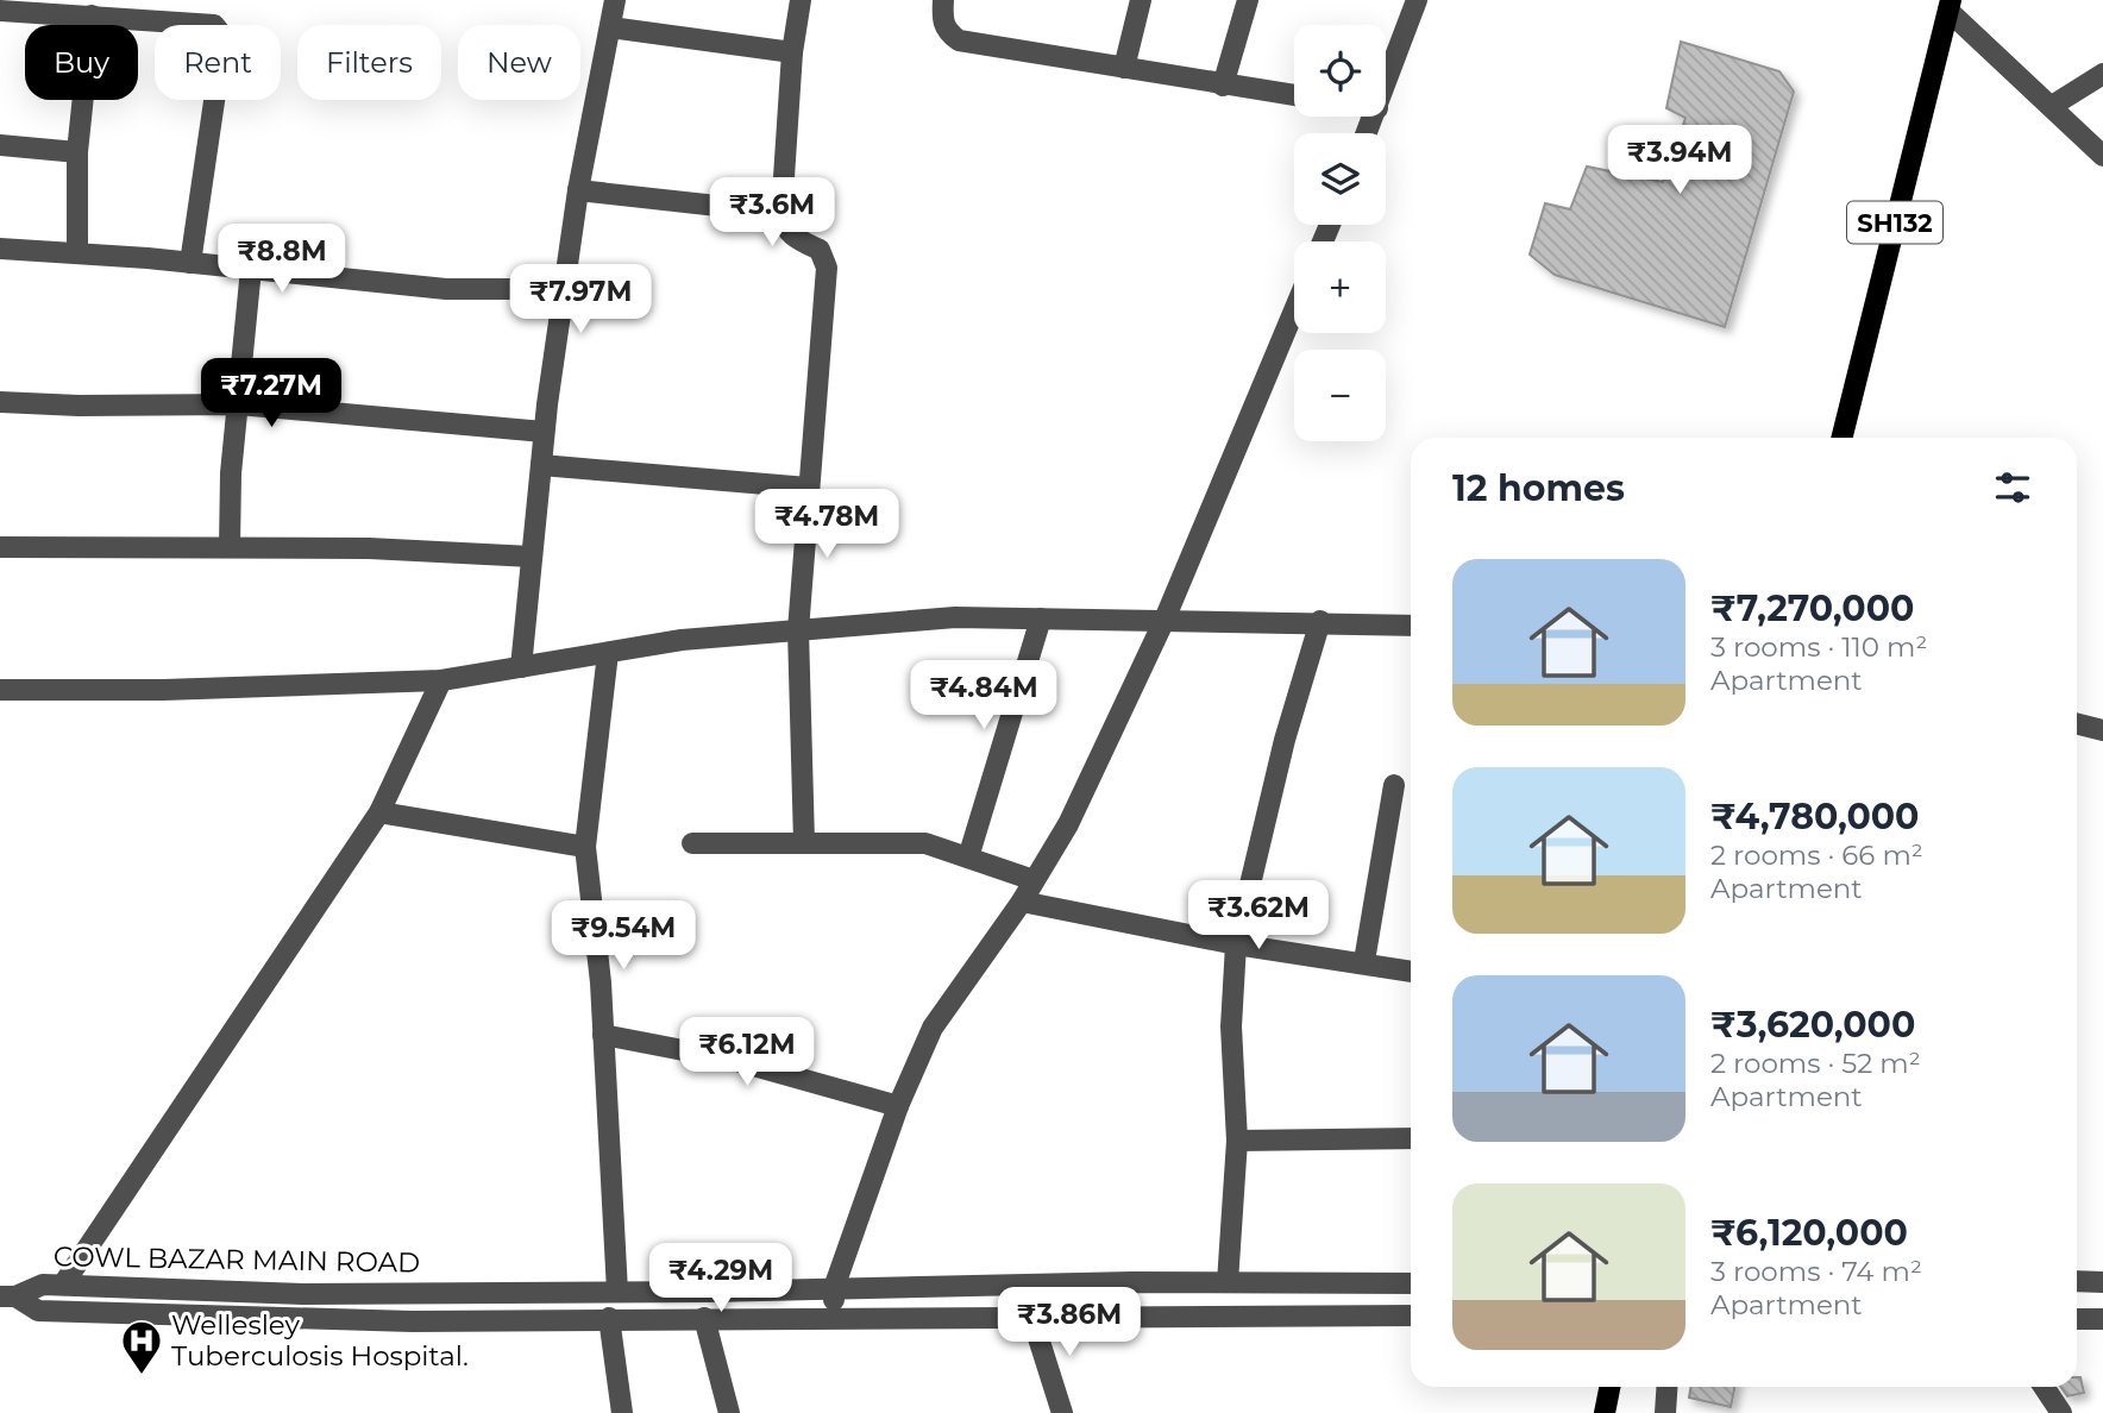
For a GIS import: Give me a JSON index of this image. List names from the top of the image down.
{
  "streets": {
    "main road": ["SH132"],
    "street": ["COWL BAZAR MAIN ROAD"]
  },
  "places": {
    "hospital": ["Wellesley Tuberculosis Hospital."]
  },
  "page": {
    "map_buttons": ["+", "−"],
    "chip": [
      "Buy",
      "Rent",
      "Filters",
      "New"
    ],
    "price": [
      "₹3.94M",
      "₹3.6M",
      "₹8.8M",
      "₹7.97M",
      "₹7.27M",
      "₹4.78M",
      "₹4.84M",
      "₹3.62M",
      "₹9.54M",
      "₹6.12M",
      "₹4.29M",
      "₹3.86M"
    ],
    "heading": "12 homes",
    "list": [
      {
        "name": "₹7,270,000",
        "note": "3 rooms · 110 m² · Apartment"
      },
      {
        "name": "₹4,780,000",
        "note": "2 rooms · 66 m² · Apartment"
      },
      {
        "name": "₹3,620,000",
        "note": "2 rooms · 52 m² · Apartment"
      },
      {
        "name": "₹6,120,000",
        "note": "3 rooms · 74 m² · Apartment"
      }
    ]
  }
}
